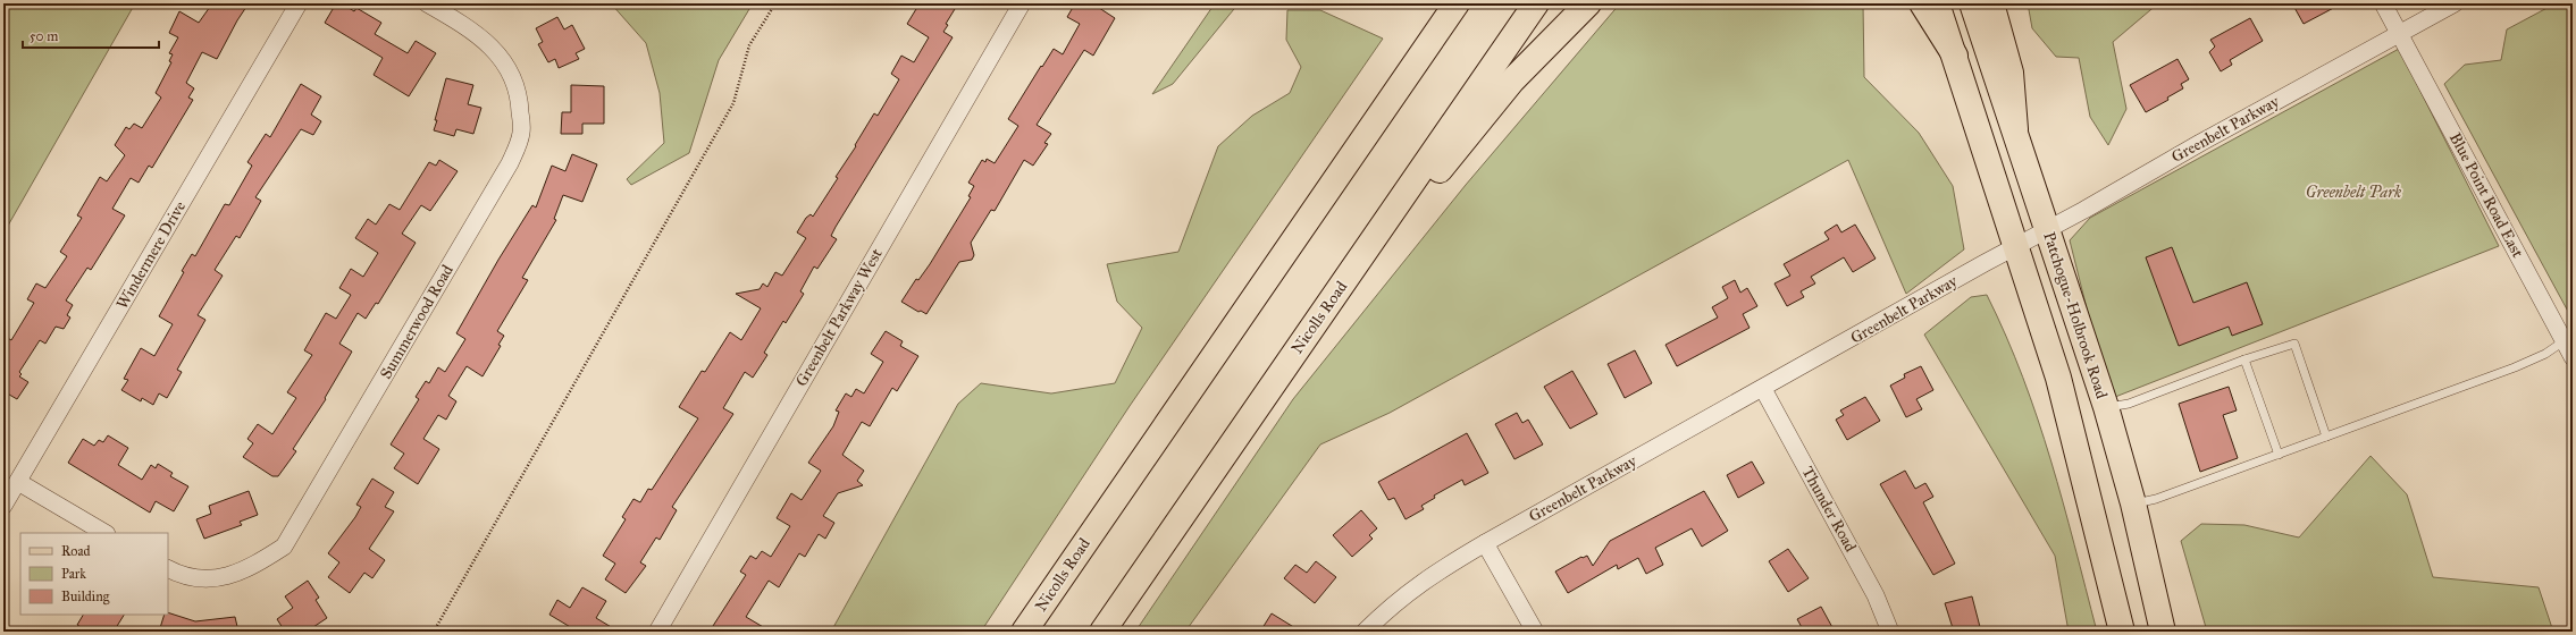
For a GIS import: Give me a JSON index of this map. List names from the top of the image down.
{
  "streets": {
    "main road": ["Patchogue-Holbrook Road", "Nicolls Road"],
    "street": [
      "Greenbelt Parkway",
      "Blue Point Road East",
      "Windermere Drive",
      "Greenbelt Parkway West",
      "Summerwood Road",
      "Thunder Road"
    ]
  },
  "crossings": [
    ["Greenbelt Parkway", "Blue Point Road East"],
    ["Greenbelt Parkway", "Patchogue-Holbrook Road"],
    ["Greenbelt Parkway", "Thunder Road"]
  ],
  "parks": ["Greenbelt Park"],
  "legend": ["Road", "Park", "Building"],
  "scale_bar": "50 m"
}
